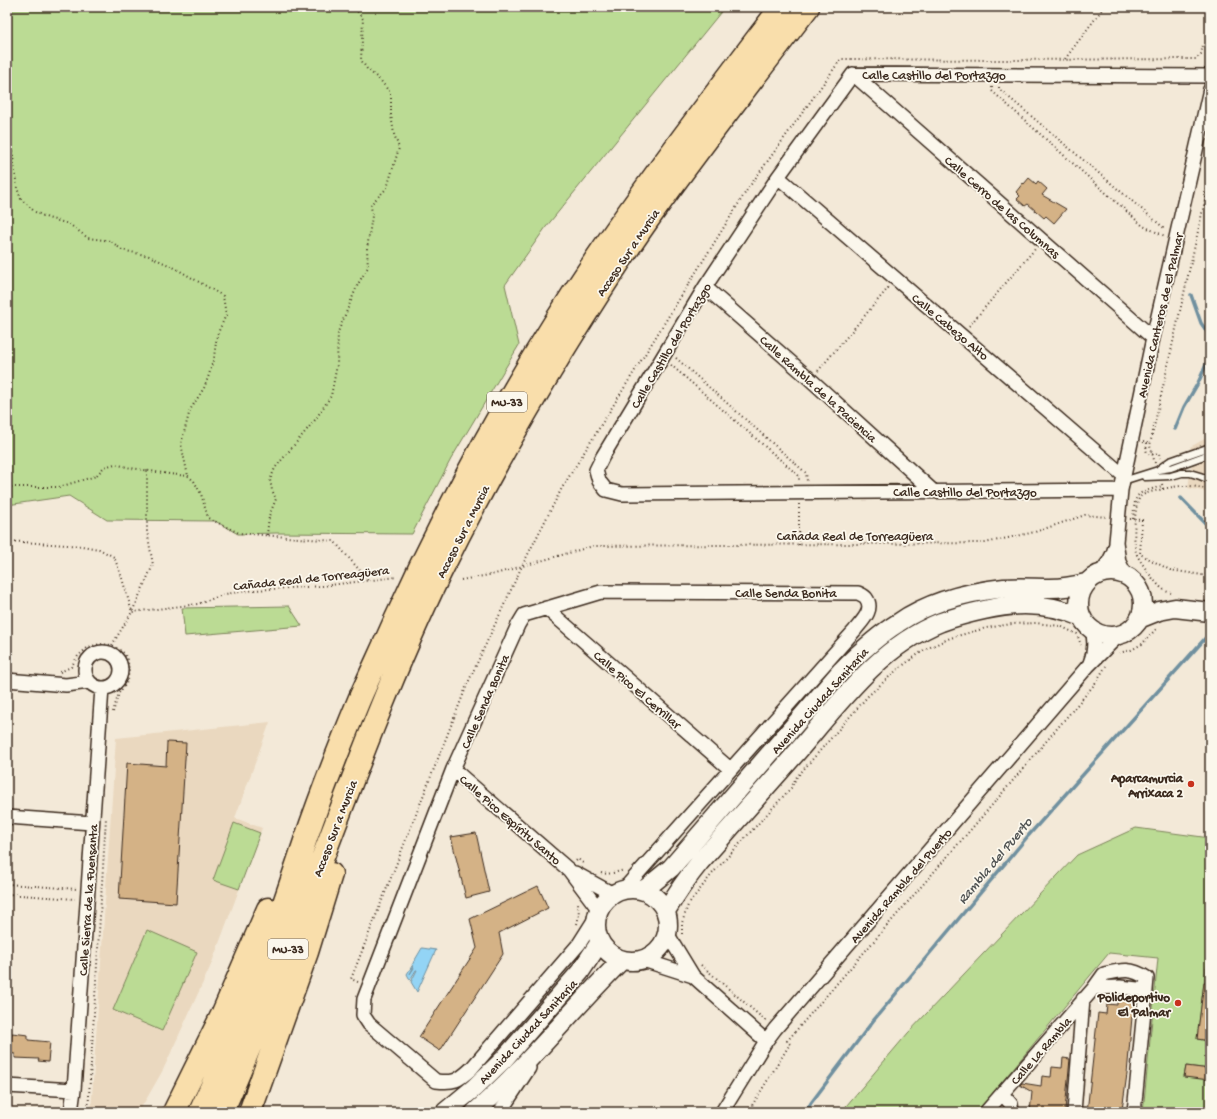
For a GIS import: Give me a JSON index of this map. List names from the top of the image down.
{
  "streets": {
    "highway": ["Acceso Sur a Murcia", "MU-33"],
    "street": [
      "Calle Castillo del Portazgo",
      "Calle Cerro de las Columnas",
      "Avenida Canteros de El Palmar",
      "Calle Cabezo Alto",
      "Calle Rambla de la Paciencia",
      "Calle Senda Bonita",
      "Calle Pico El Cerrillar",
      "Avenida Ciudad Sanitaria",
      "Calle Pico Espíritu Santo",
      "Avenida Rambla del Puerto",
      "Calle Sierra de la Fuensanta",
      "Calle La Rambla"
    ],
    "path": ["Cañada Real de Torreagüera"]
  },
  "crossings": [
    ["Calle Castillo del Portazgo", "Calle Cerro de las Columnas"],
    ["Calle Castillo del Portazgo", "Avenida Canteros de El Palmar"],
    ["Calle Castillo del Portazgo", "Calle Cabezo Alto"],
    ["Calle Castillo del Portazgo", "Calle Rambla de la Paciencia"],
    ["Calle Cerro de las Columnas", "Avenida Canteros de El Palmar"],
    ["Avenida Canteros de El Palmar", "Calle Cabezo Alto"],
    ["Avenida Canteros de El Palmar", "Cañada Real de Torreagüera"],
    ["Avenida Canteros de El Palmar", "Avenida Ciudad Sanitaria"],
    ["Avenida Canteros de El Palmar", "Avenida Rambla del Puerto"],
    ["Calle Senda Bonita", "Calle Pico El Cerrillar"],
    ["Calle Senda Bonita", "Avenida Ciudad Sanitaria"],
    ["Calle Senda Bonita", "Calle Pico Espíritu Santo"],
    ["Avenida Ciudad Sanitaria", "Calle Pico Espíritu Santo"],
    ["Avenida Ciudad Sanitaria", "Avenida Rambla del Puerto"]
  ],
  "water": ["Rambla del Puerto"],
  "places": ["Aparcamurcia Arrixaca 2", "Polideportivo El Palmar"]
}
